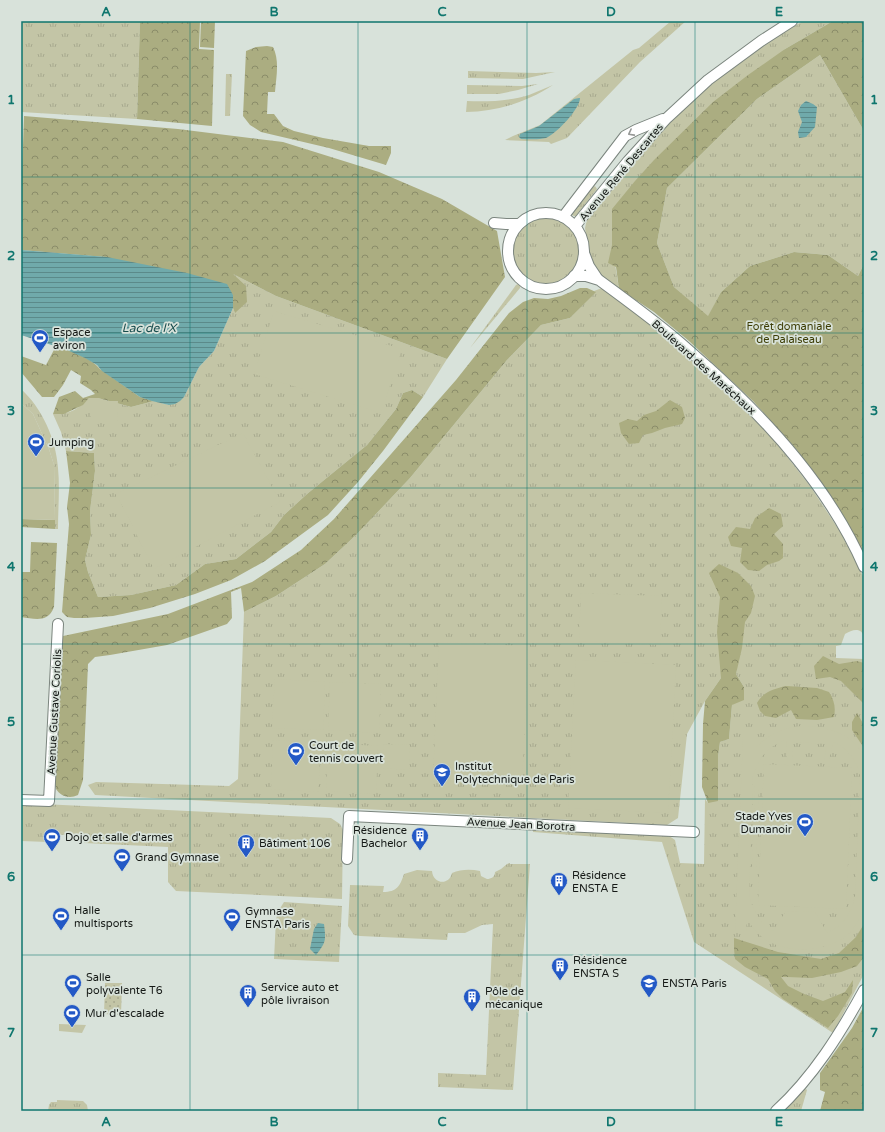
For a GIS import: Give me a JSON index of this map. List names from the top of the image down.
{
  "streets": {
    "street": [
      "Avenue René Descartes",
      "Boulevard des Maréchaux",
      "Avenue Gustave Coriolis",
      "Avenue Jean Borotra"
    ]
  },
  "crossings": [
    ["Avenue René Descartes", "Boulevard des Maréchaux"]
  ],
  "water": ["Lac de l'X"],
  "parks": ["Forêt domaniale de Palaiseau"],
  "places": {
    "sports": [
      "Espace aviron",
      "Jumping",
      "Court de tennis couvert",
      "Stade Yves Dumanoir",
      "Dojo et salle d'armes",
      "Grand Gymnase",
      "Halle multisports",
      "Gymnase ENSTA Paris",
      "Salle polyvalente T6",
      "Mur d'escalade"
    ],
    "school or university": ["Institut Polytechnique de Paris", "ENSTA Paris"],
    "building": [
      "Résidence Bachelor",
      "Bâtiment 106",
      "Résidence ENSTA E",
      "Résidence ENSTA S",
      "Service auto et pôle livraison",
      "Pôle de mécanique"
    ]
  },
  "grid": {
    "columns": [
      "A",
      "B",
      "C",
      "D",
      "E"
    ],
    "rows": [
      "1",
      "2",
      "3",
      "4",
      "5",
      "6",
      "7"
    ]
  }
}
